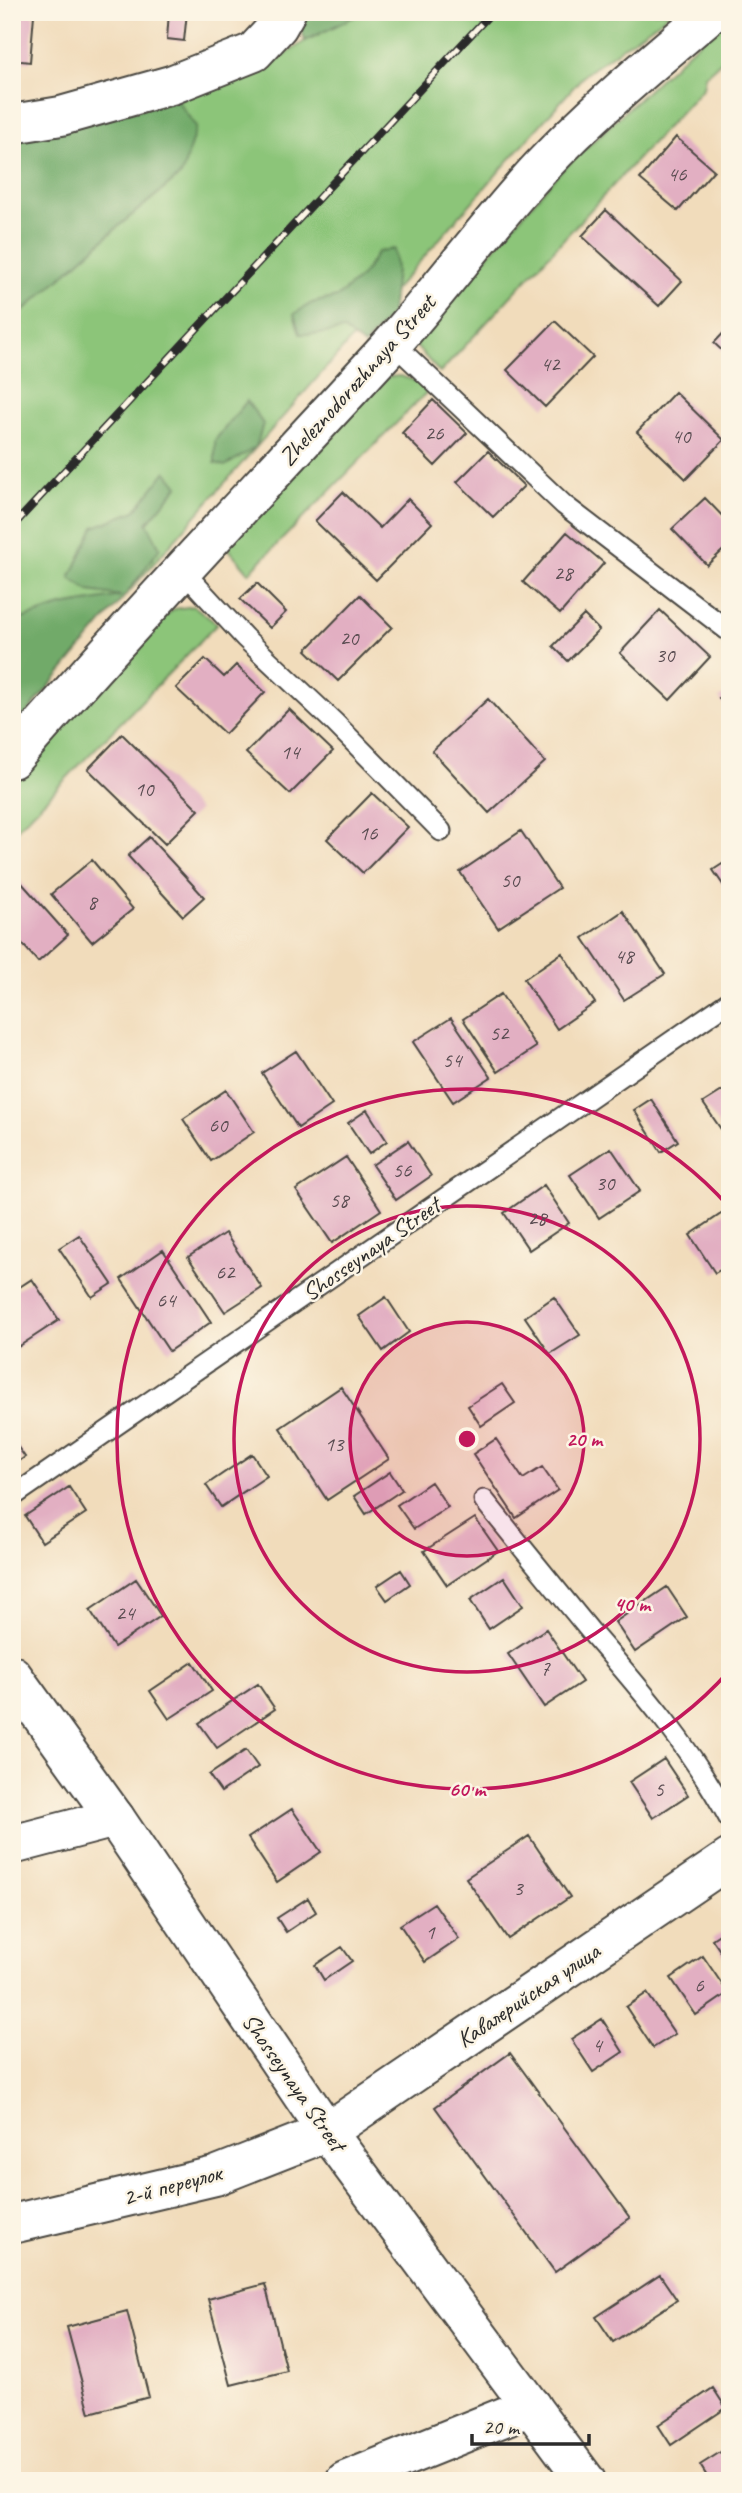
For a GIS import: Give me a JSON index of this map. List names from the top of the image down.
{
  "streets": {
    "street": [
      "Zheleznodorozhnaya Street",
      "Shosseynaya Street",
      "Кавалерийская улица",
      "2-й переулок"
    ]
  },
  "crossings": [
    ["Shosseynaya Street", "Кавалерийская улица"],
    ["Shosseynaya Street", "2-й переулок"],
    ["Кавалерийская улица", "2-й переулок"]
  ],
  "house_numbers": [
    "46",
    "42",
    "26",
    "40",
    "28",
    "20",
    "30",
    "14",
    "10",
    "16",
    "50",
    "8",
    "48",
    "52",
    "54",
    "60",
    "56",
    "30",
    "58",
    "28",
    "62",
    "64",
    "13",
    "24",
    "7",
    "5",
    "3",
    "1",
    "6",
    "4"
  ],
  "scale_bar": "20 m",
  "rings": ["20 m", "40 m", "60 m"]
}
